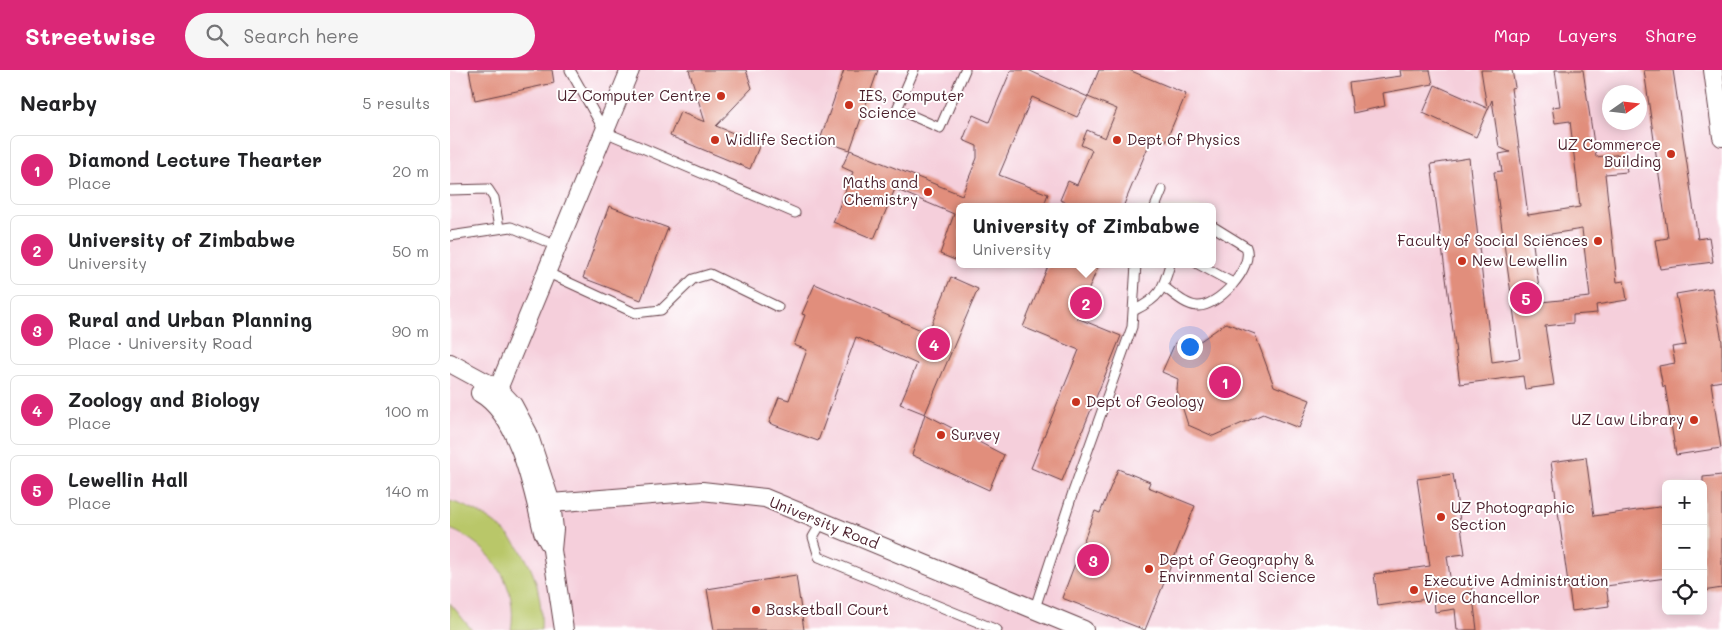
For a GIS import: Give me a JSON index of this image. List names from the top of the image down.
{
  "streets": {
    "street": ["University Road"]
  },
  "places": [
    "UZ Computer Centre",
    "IES, Computer Science",
    "Widlife Section",
    "Dept of Physics",
    "UZ Commerce Building",
    "Maths and Chemistry",
    "Faculty of Social Sciences",
    "New Lewellin",
    "Dept of Geology",
    "UZ Law Library",
    "Survey",
    "UZ Photographic Section",
    "Dept of Geography & Envirnmental Science",
    "Executive Administration Vice Chancellor",
    "Basketball Court"
  ],
  "north": "right",
  "page": {
    "header": "Streetwise",
    "search": "Search here",
    "nav": ["Map", "Layers", "Share"],
    "heading": ["Nearby", "5 results"],
    "list": [
      {
        "mark": "1",
        "name": "Diamond Lecture Thearter",
        "note": "Place",
        "value": "20 m"
      },
      {
        "mark": "2",
        "name": "University of Zimbabwe",
        "note": "University",
        "value": "50 m"
      },
      {
        "mark": "3",
        "name": "Rural and Urban Planning",
        "note": "Place · University Road",
        "value": "90 m"
      },
      {
        "mark": "4",
        "name": "Zoology and Biology",
        "note": "Place",
        "value": "100 m"
      },
      {
        "mark": "5",
        "name": "Lewellin Hall",
        "note": "Place",
        "value": "140 m"
      }
    ],
    "popup": ["University of Zimbabwe", "University"],
    "pins": [
      "5",
      "2",
      "4",
      "1",
      "3"
    ],
    "map_buttons": ["+", "−"]
  }
}
